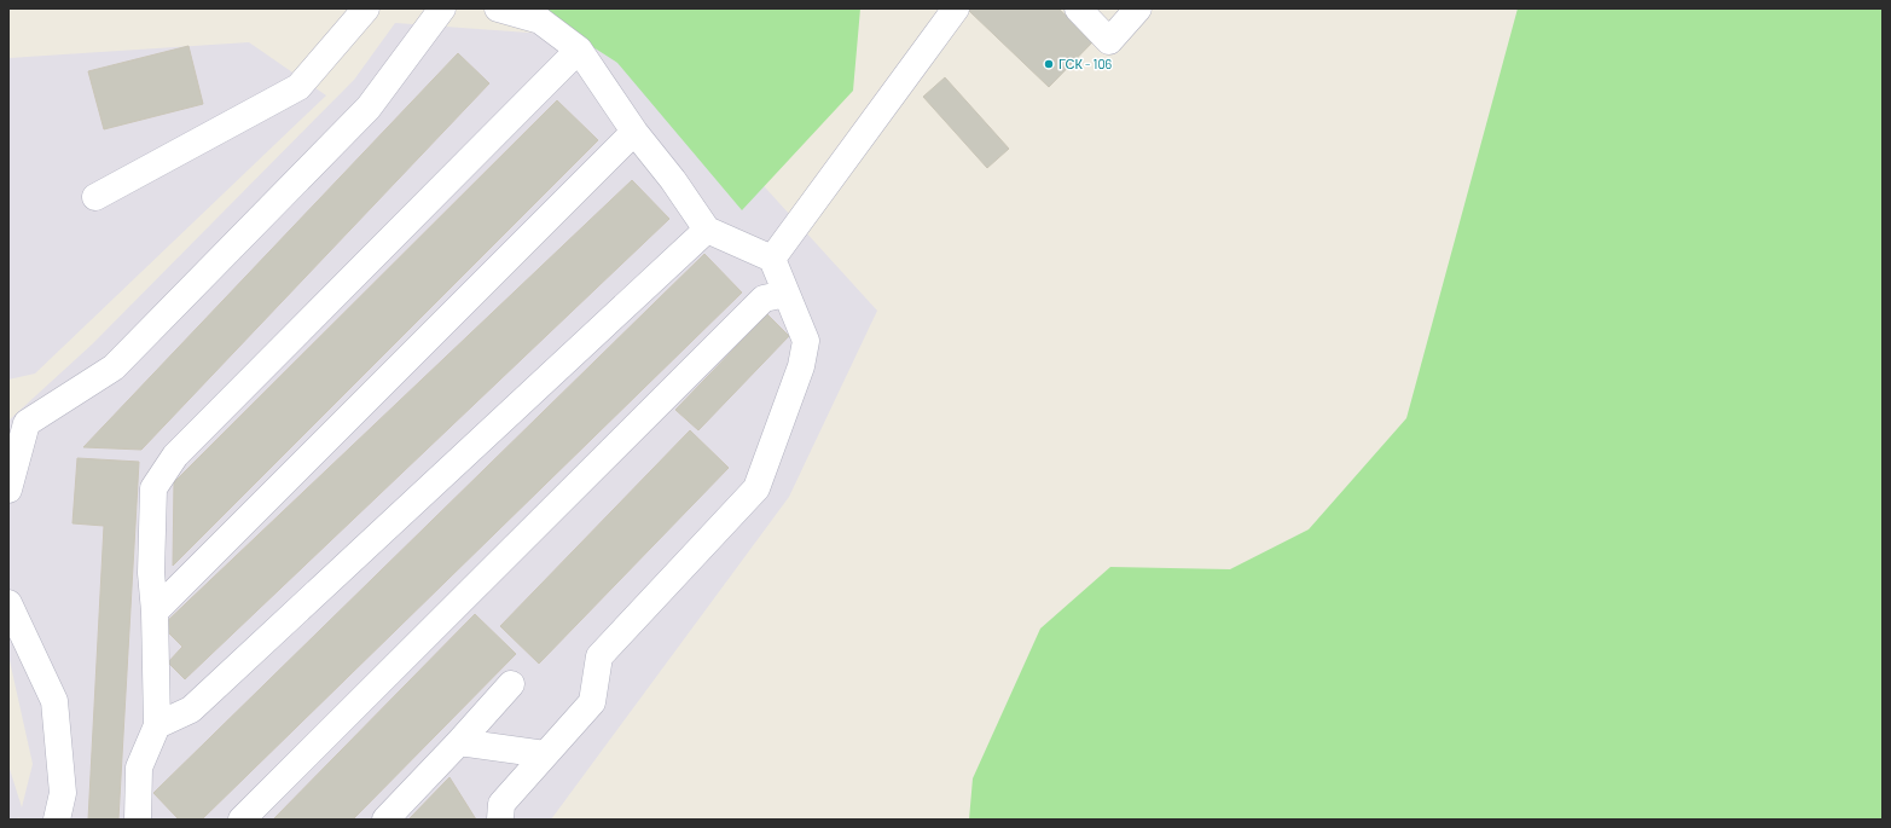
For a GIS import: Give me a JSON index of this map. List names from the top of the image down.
{
  "places": ["ГСК - 106"]
}
